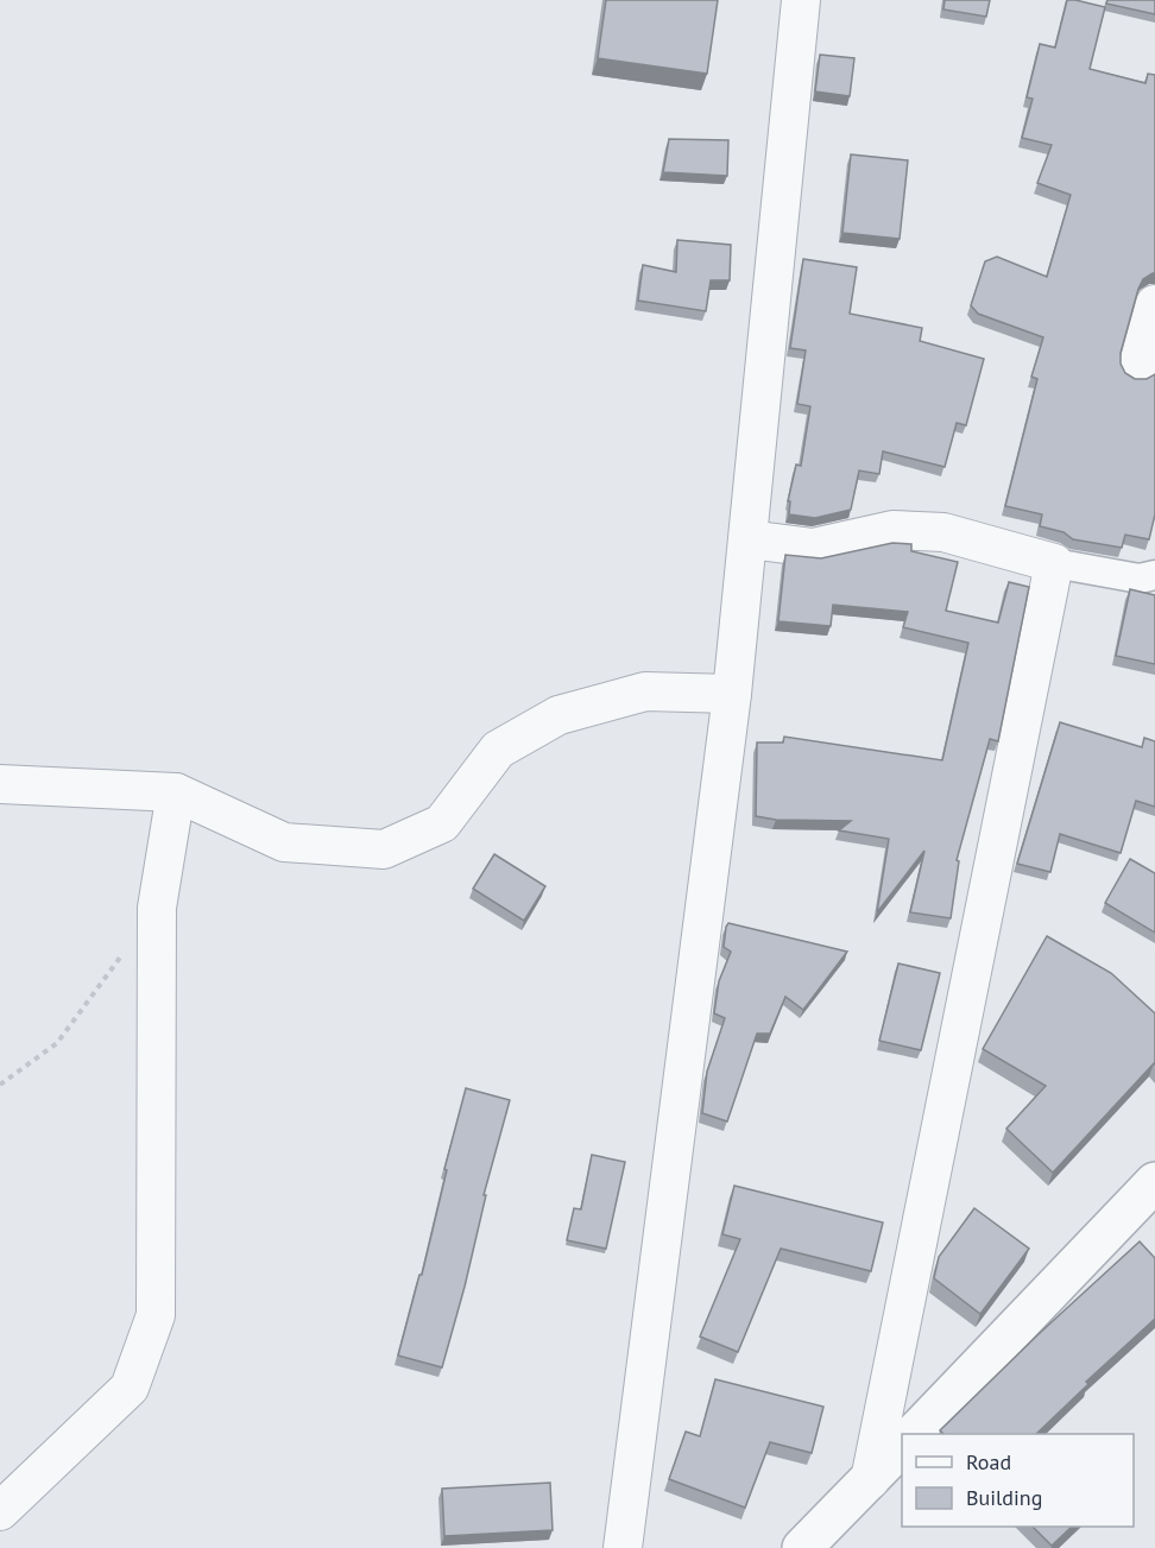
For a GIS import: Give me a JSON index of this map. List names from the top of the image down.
{
  "legend": ["Road", "Building"]
}
